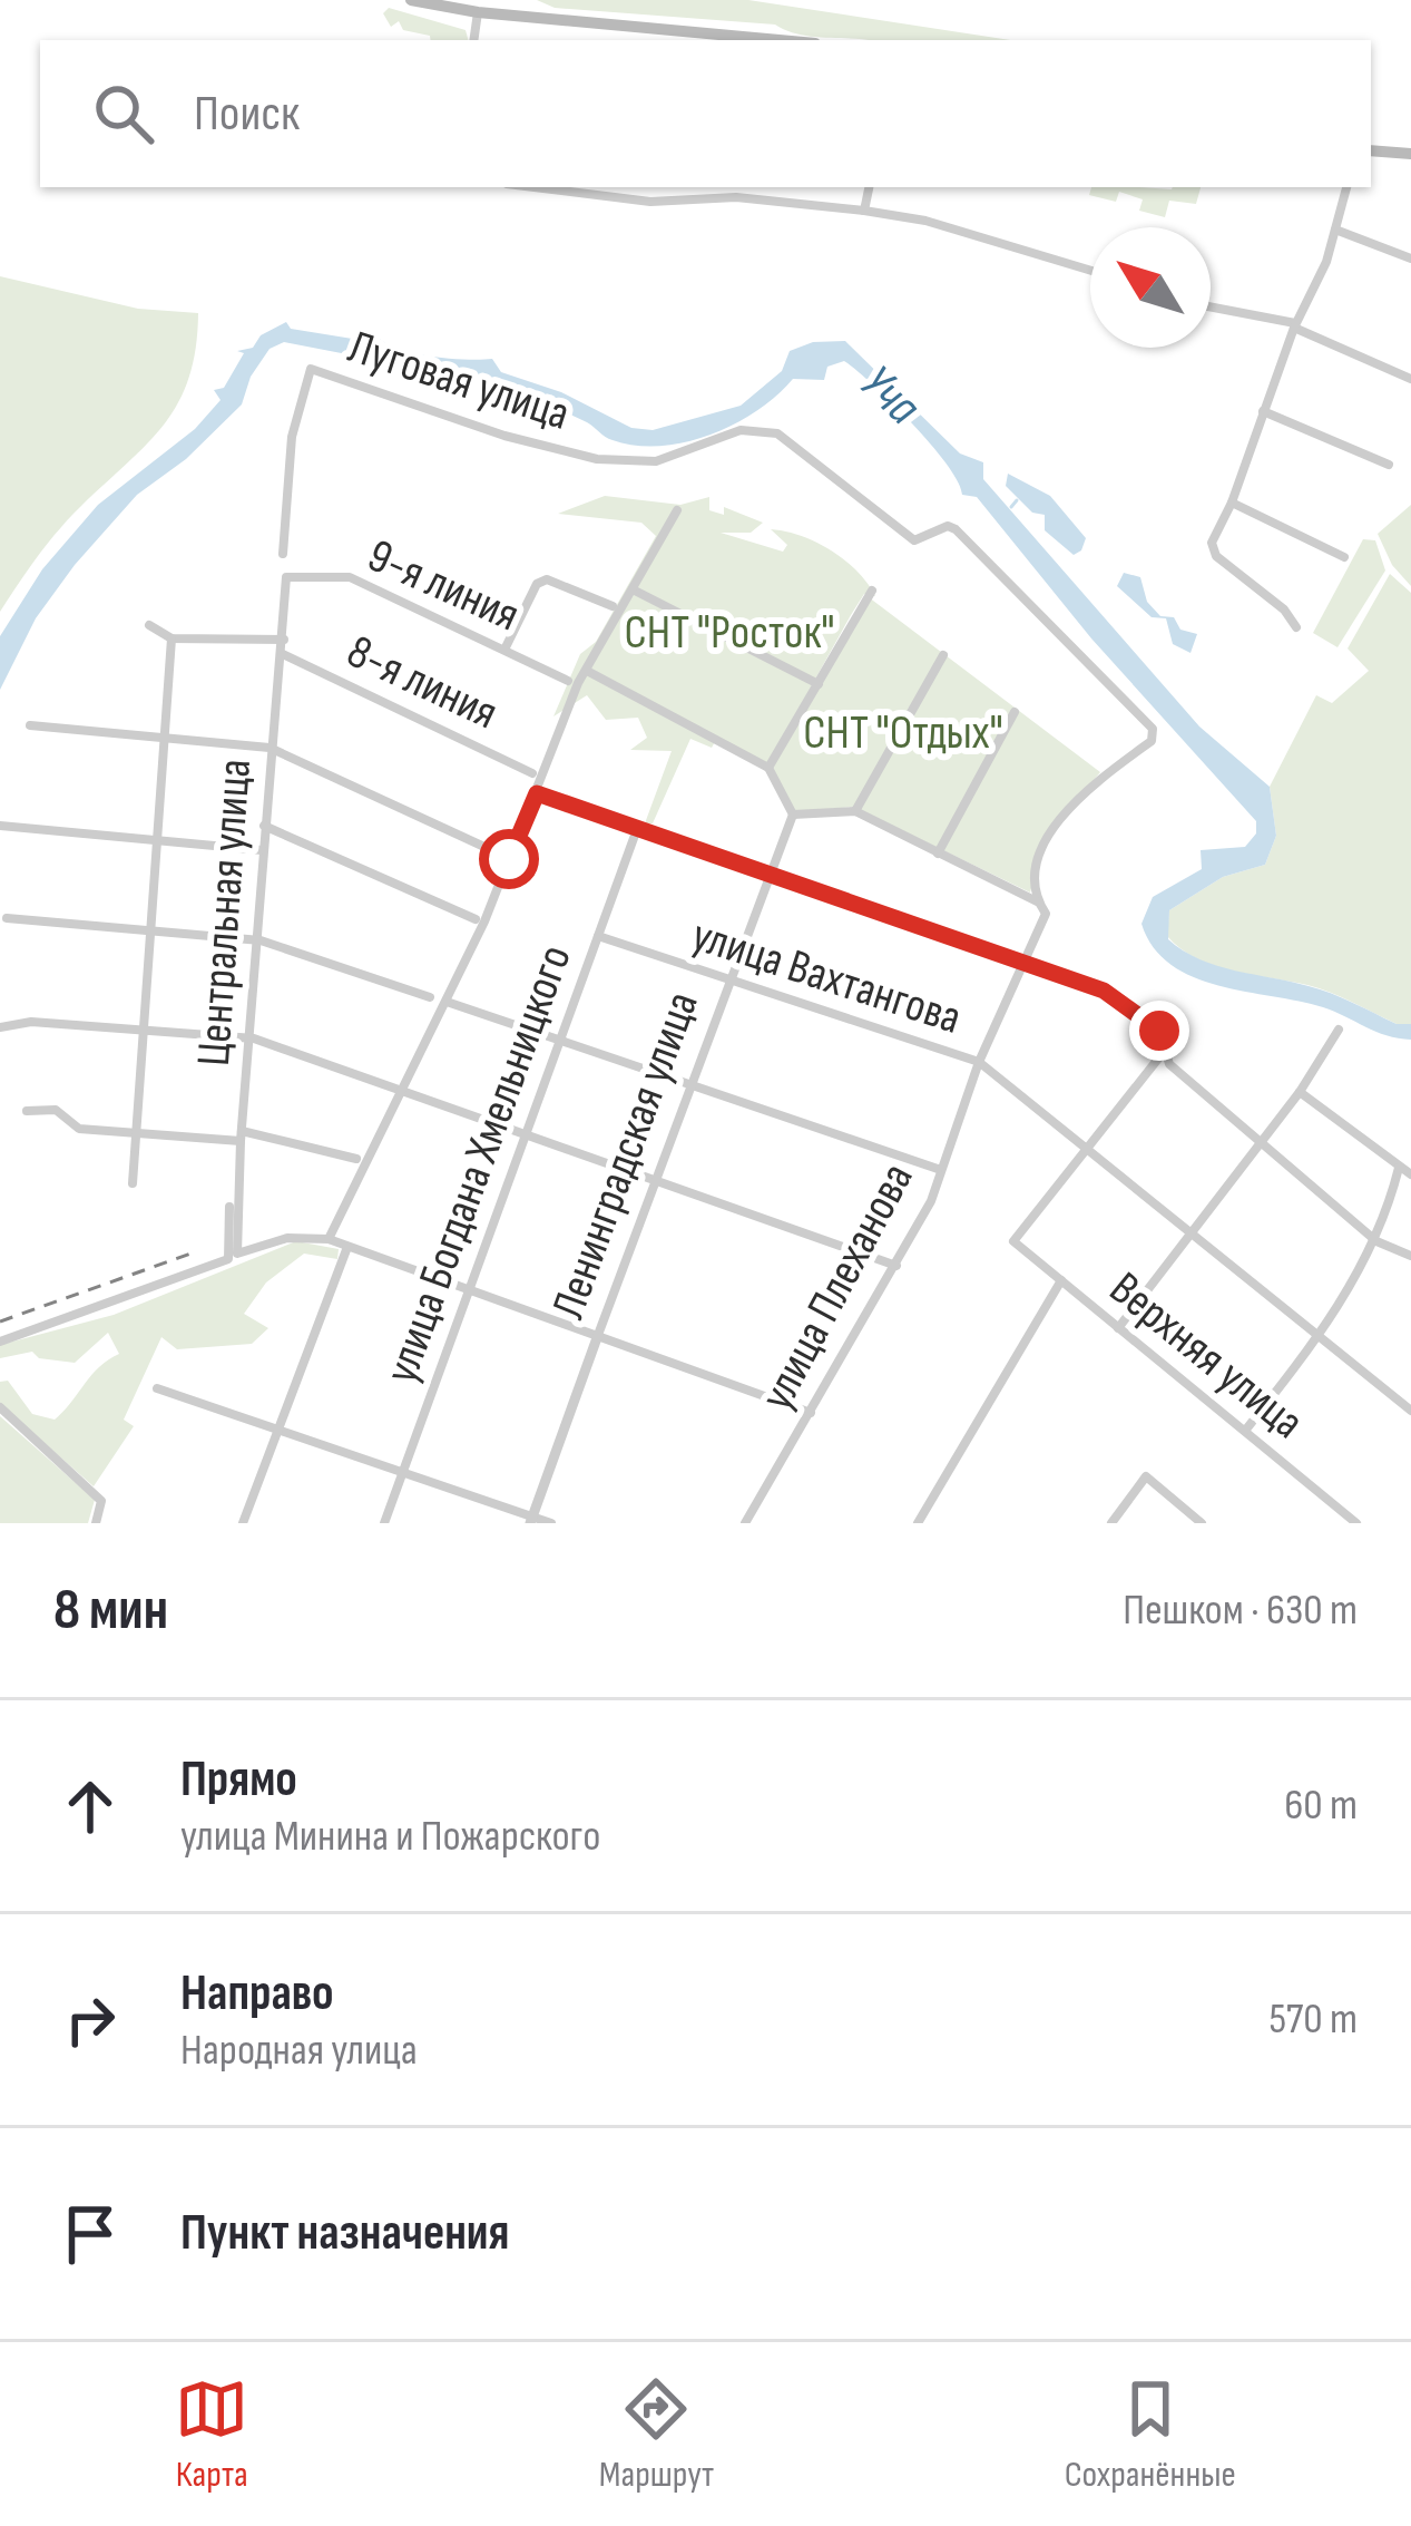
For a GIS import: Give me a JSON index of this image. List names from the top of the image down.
{
  "streets": {
    "street": [
      "Луговая улица",
      "9-я линия",
      "8-я линия",
      "Центральная улица",
      "улица Вахтангова",
      "Ленинградская улица",
      "улица Богдана Хмельницкого",
      "улица Плеханова",
      "Верхняя улица"
    ]
  },
  "crossings": [
    ["Луговая улица", "улица Плеханова"],
    ["9-я линия", "Центральная улица"],
    ["8-я линия", "Центральная улица"],
    ["улица Вахтангова", "Ленинградская улица"],
    ["улица Вахтангова", "улица Богдана Хмельницкого"],
    ["улица Вахтангова", "улица Плеханова"],
    ["улица Вахтангова", "Верхняя улица"]
  ],
  "water": ["Уча"],
  "parks": ["СНТ \"Росток\"", "СНТ \"Отдых\""],
  "north": "top left",
  "page": {
    "search": "Поиск",
    "heading": ["8 мин", "Пешком · 630 m"],
    "list": [
      ["Прямо", "улица Минина и Пожарского", "60 m"],
      ["Направо", "Народная улица", "570 m"],
      "Пункт назначения"
    ],
    "nav": ["Карта", "Маршрут", "Сохранённые"]
  }
}
